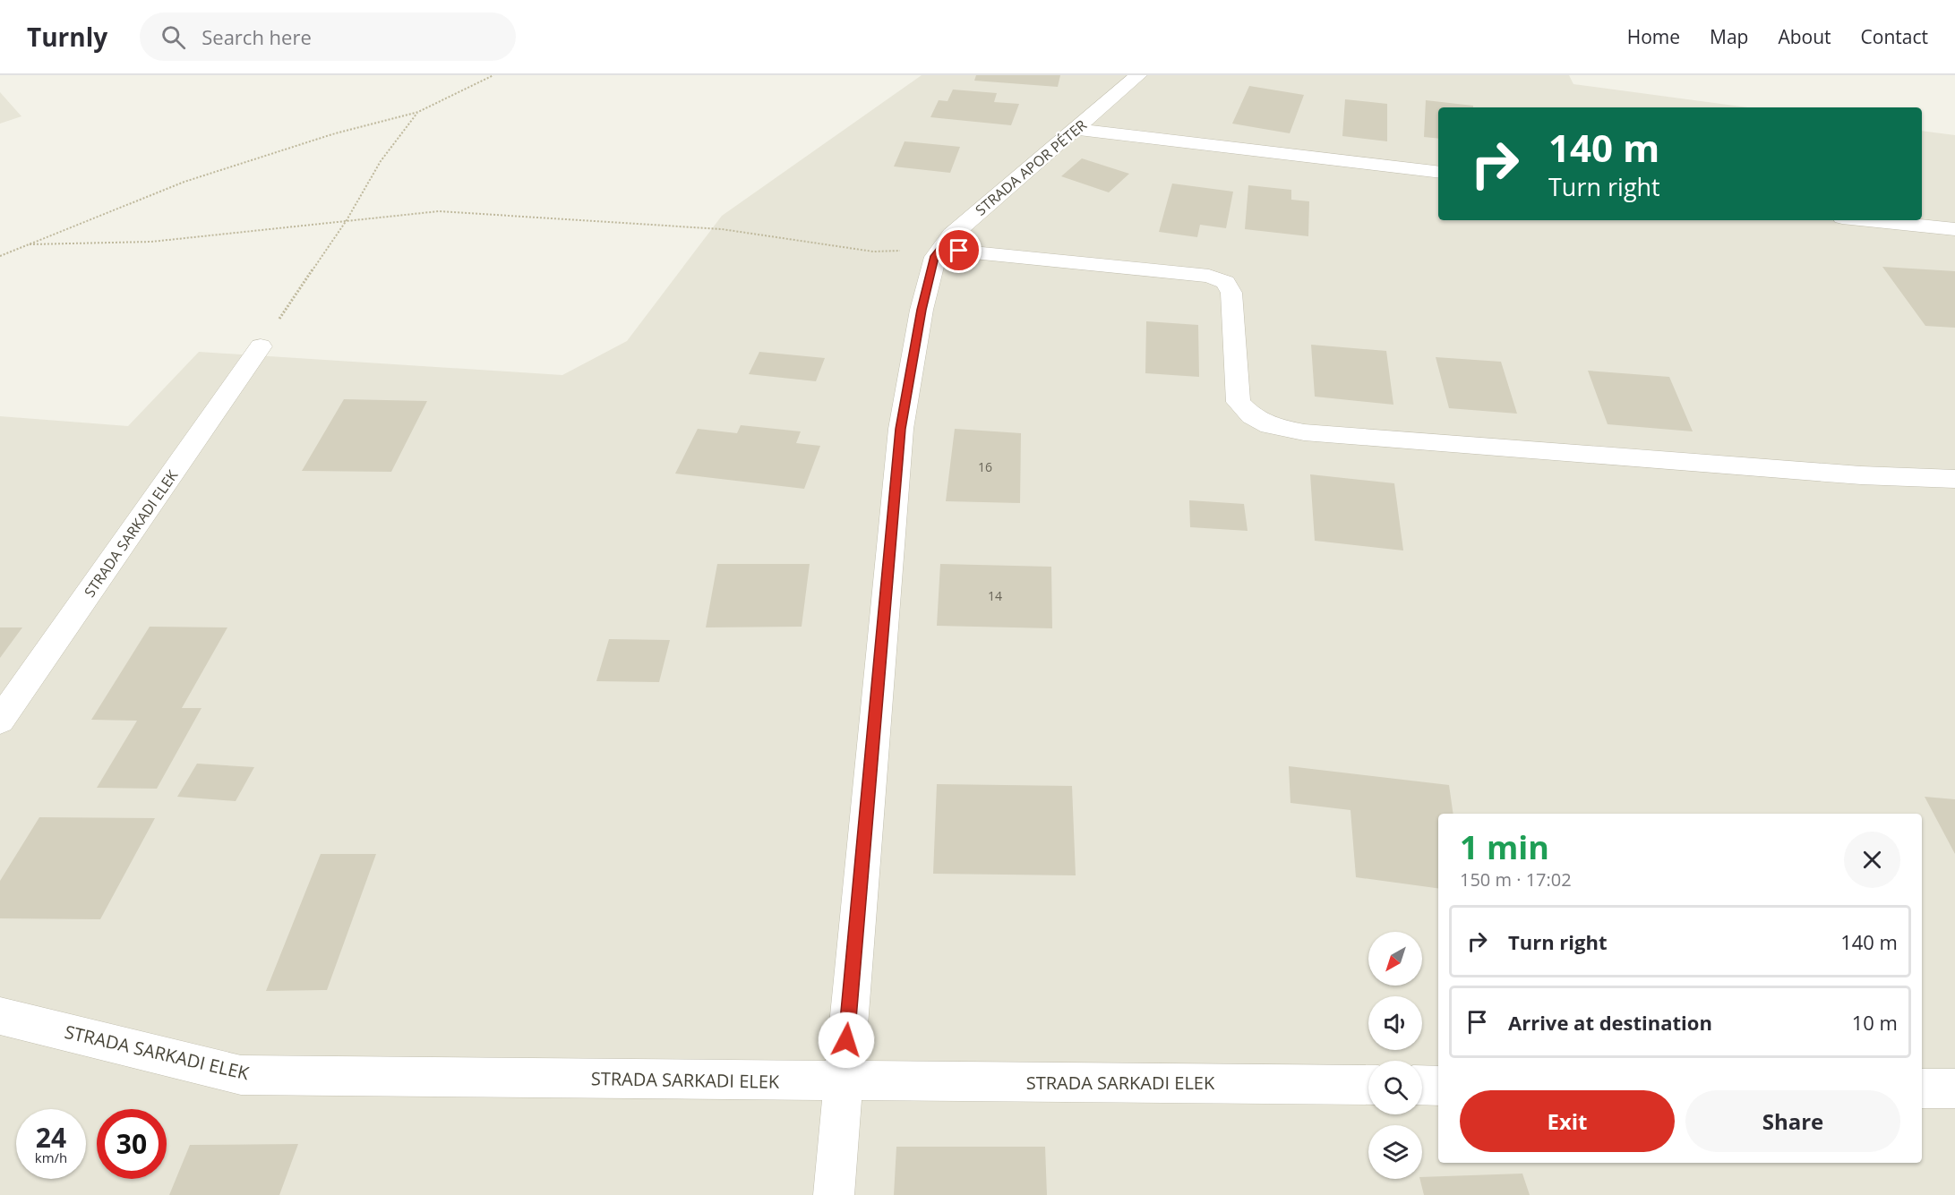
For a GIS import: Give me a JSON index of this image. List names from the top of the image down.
{
  "streets": {
    "street": ["STRADA APOR PÉTER", "STRADA SARKADI ELEK"]
  },
  "crossings": [
    ["STRADA APOR PÉTER", "STRADA SARKADI ELEK"]
  ],
  "house_numbers": ["16", "14"],
  "north": "bottom left",
  "page": {
    "header": "Turnly",
    "search": "Search here",
    "nav": [
      "Home",
      "Map",
      "About",
      "Contact"
    ],
    "turn": ["140 m", "Turn right"],
    "heading": ["1 min", "150 m · 17:02"],
    "list": [
      {
        "name": "Turn right",
        "value": "140 m"
      },
      {
        "name": "Arrive at destination",
        "value": "10 m"
      }
    ],
    "buttons": ["Exit", "Share"],
    "speed": "24 km/h",
    "limit": "30"
  }
}
